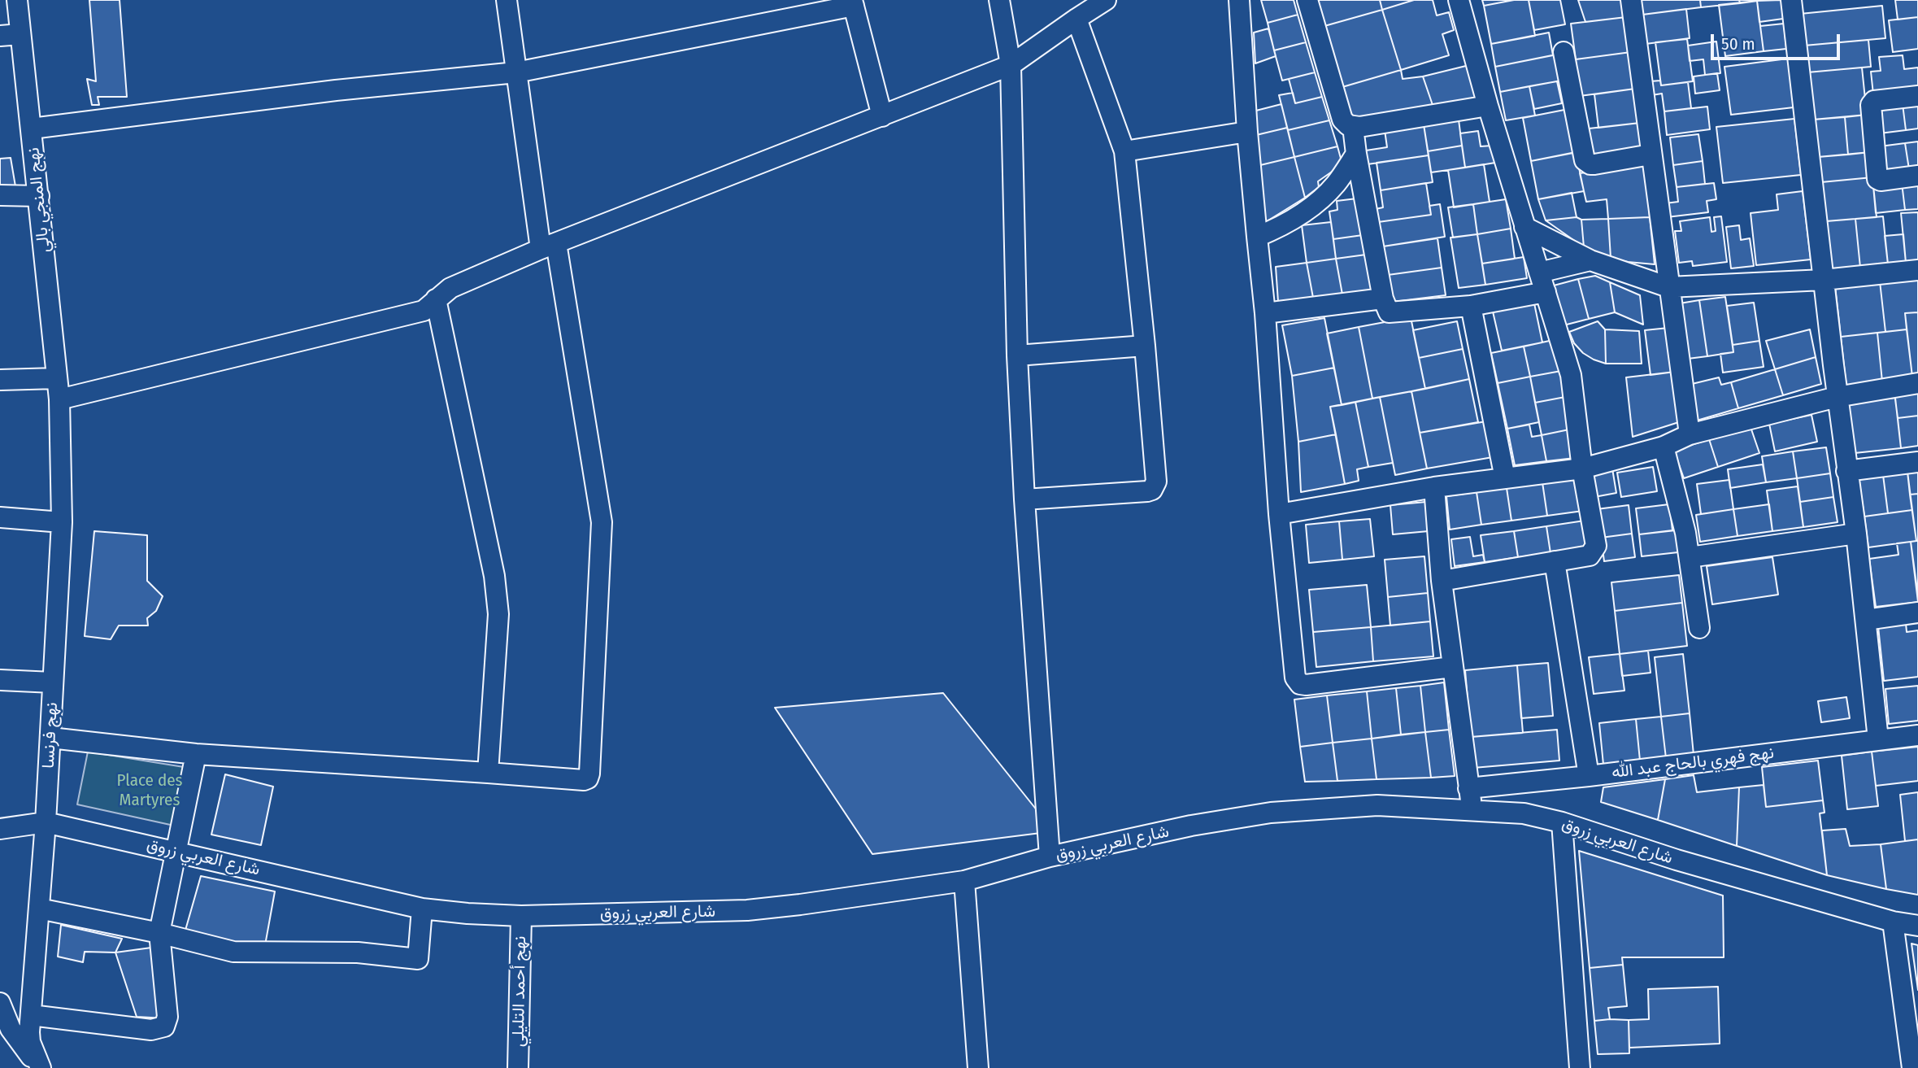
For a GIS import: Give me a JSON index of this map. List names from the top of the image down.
{
  "streets": {
    "street": [
      "نهج المنجي بالي",
      "نهج فرنسا",
      "نهج فهري بالحاج عبد الله",
      "شارع العربي زروق",
      "نهج أحمد التليلي"
    ]
  },
  "crossings": [
    ["نهج المنجي بالي", "نهج فرنسا"],
    ["نهج فرنسا", "شارع العربي زروق"],
    ["شارع العربي زروق", "نهج أحمد التليلي"]
  ],
  "parks": ["Place des Martyres"],
  "scale_bar": "50 m"
}
